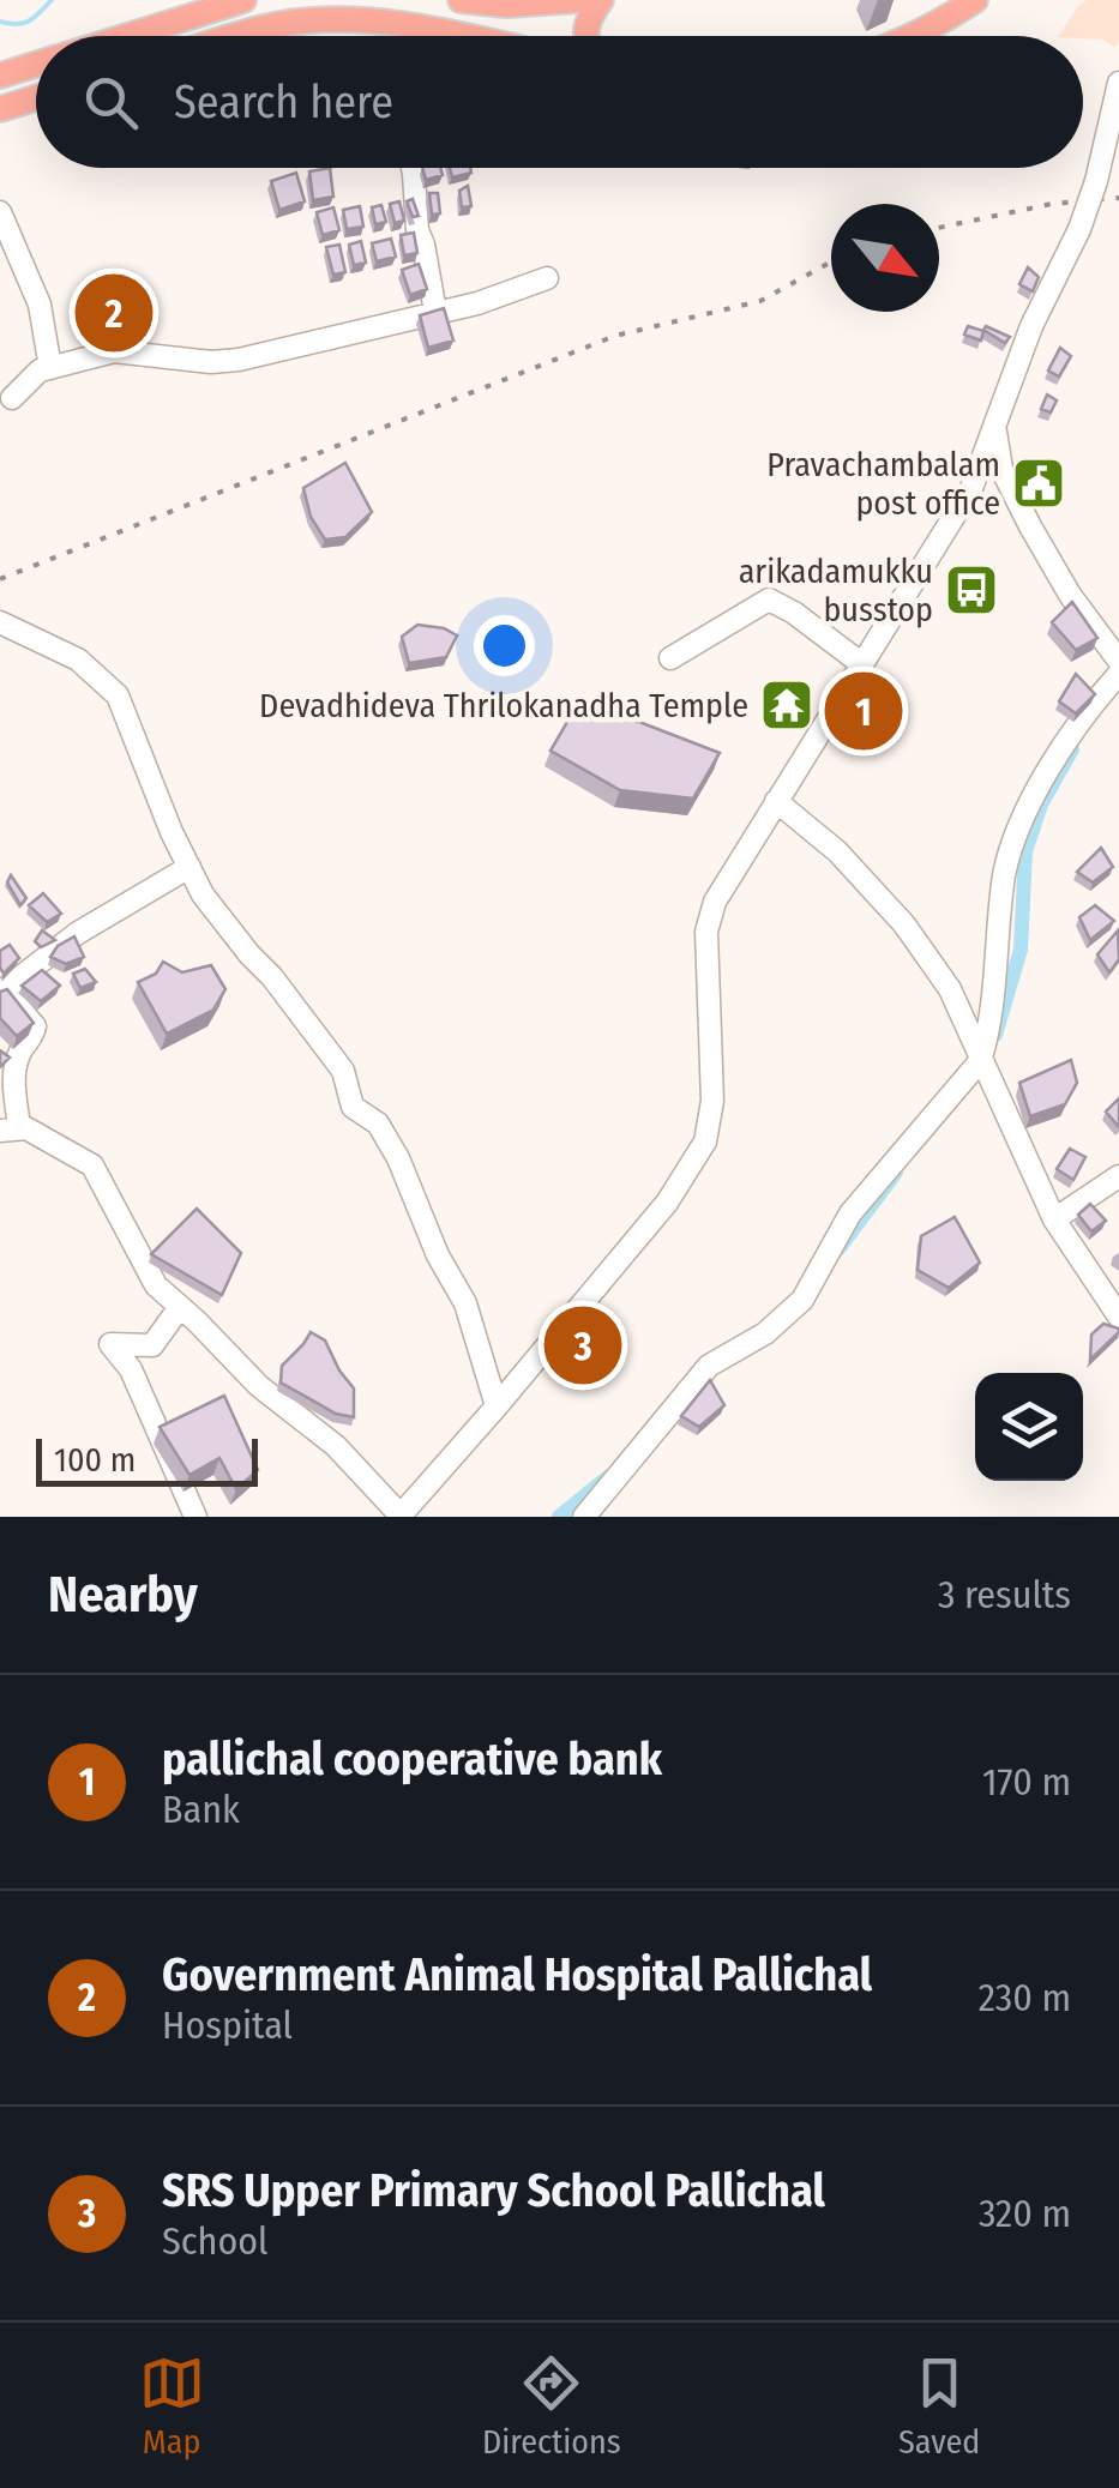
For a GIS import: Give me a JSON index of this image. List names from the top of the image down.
{
  "places": {
    "public building": ["Pravachambalam post office"],
    "bus stop": ["arikadamukku busstop"],
    "temple": ["Devadhideva Thrilokanadha Temple"]
  },
  "scale_bar": "100 m",
  "north": "bottom right",
  "page": {
    "search": "Search here",
    "pins": ["2", "1", "3"],
    "scale": "100 m",
    "heading": ["Nearby", "3 results"],
    "list": [
      {
        "mark": "1",
        "name": "pallichal cooperative bank",
        "note": "Bank",
        "value": "170 m"
      },
      {
        "mark": "2",
        "name": "Government Animal Hospital Pallichal",
        "note": "Hospital",
        "value": "230 m"
      },
      {
        "mark": "3",
        "name": "SRS Upper Primary School Pallichal",
        "note": "School",
        "value": "320 m"
      }
    ],
    "nav": ["Map", "Directions", "Saved"]
  }
}
